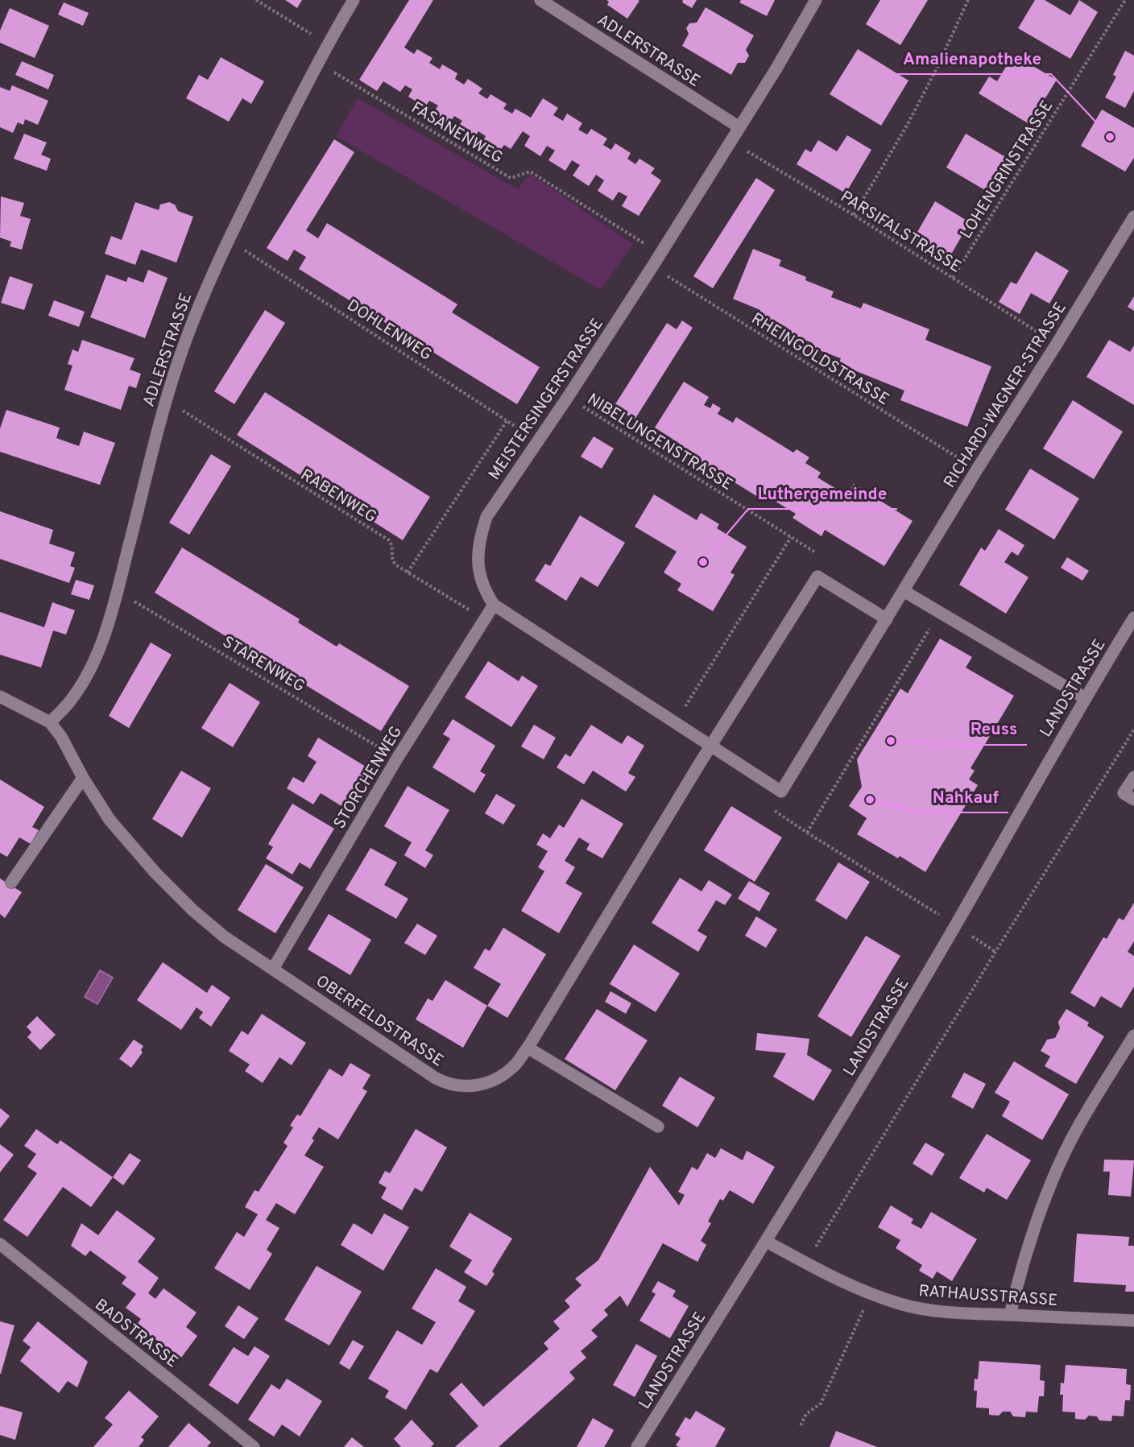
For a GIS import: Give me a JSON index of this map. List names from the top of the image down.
{
  "streets": {
    "street": [
      "ADLERSTRASSE",
      "RICHARD-WAGNER-STRASSE",
      "MEISTERSINGERSTRASSE",
      "LANDSTRASSE",
      "STORCHENWEG",
      "OBERFELDSTRASSE",
      "RATHAUSSTRASSE",
      "BADSTRASSE"
    ],
    "path": [
      "FASANENWEG",
      "LOHENGRINSTRASSE",
      "PARSIFALSTRASSE",
      "DOHLENWEG",
      "RHEINGOLDSTRASSE",
      "NIBELUNGENSTRASSE",
      "RABENWEG",
      "STARENWEG"
    ]
  },
  "crossings": [
    ["ADLERSTRASSE", "FASANENWEG"],
    ["ADLERSTRASSE", "DOHLENWEG"],
    ["ADLERSTRASSE", "MEISTERSINGERSTRASSE"],
    ["ADLERSTRASSE", "RABENWEG"],
    ["ADLERSTRASSE", "STARENWEG"],
    ["ADLERSTRASSE", "OBERFELDSTRASSE"],
    ["FASANENWEG", "MEISTERSINGERSTRASSE"],
    ["LOHENGRINSTRASSE", "PARSIFALSTRASSE"],
    ["PARSIFALSTRASSE", "RICHARD-WAGNER-STRASSE"],
    ["PARSIFALSTRASSE", "MEISTERSINGERSTRASSE"],
    ["DOHLENWEG", "MEISTERSINGERSTRASSE"],
    ["RHEINGOLDSTRASSE", "RICHARD-WAGNER-STRASSE"],
    ["RHEINGOLDSTRASSE", "MEISTERSINGERSTRASSE"],
    ["RICHARD-WAGNER-STRASSE", "MEISTERSINGERSTRASSE"],
    ["RICHARD-WAGNER-STRASSE", "OBERFELDSTRASSE"],
    ["MEISTERSINGERSTRASSE", "NIBELUNGENSTRASSE"],
    ["MEISTERSINGERSTRASSE", "STORCHENWEG"],
    ["MEISTERSINGERSTRASSE", "OBERFELDSTRASSE"],
    ["RABENWEG", "STORCHENWEG"],
    ["STARENWEG", "STORCHENWEG"],
    ["LANDSTRASSE", "RATHAUSSTRASSE"],
    ["STORCHENWEG", "OBERFELDSTRASSE"]
  ],
  "places": [
    "Amalienapotheke",
    "Luthergemeinde",
    "Reuss",
    "Nahkauf"
  ]
}
